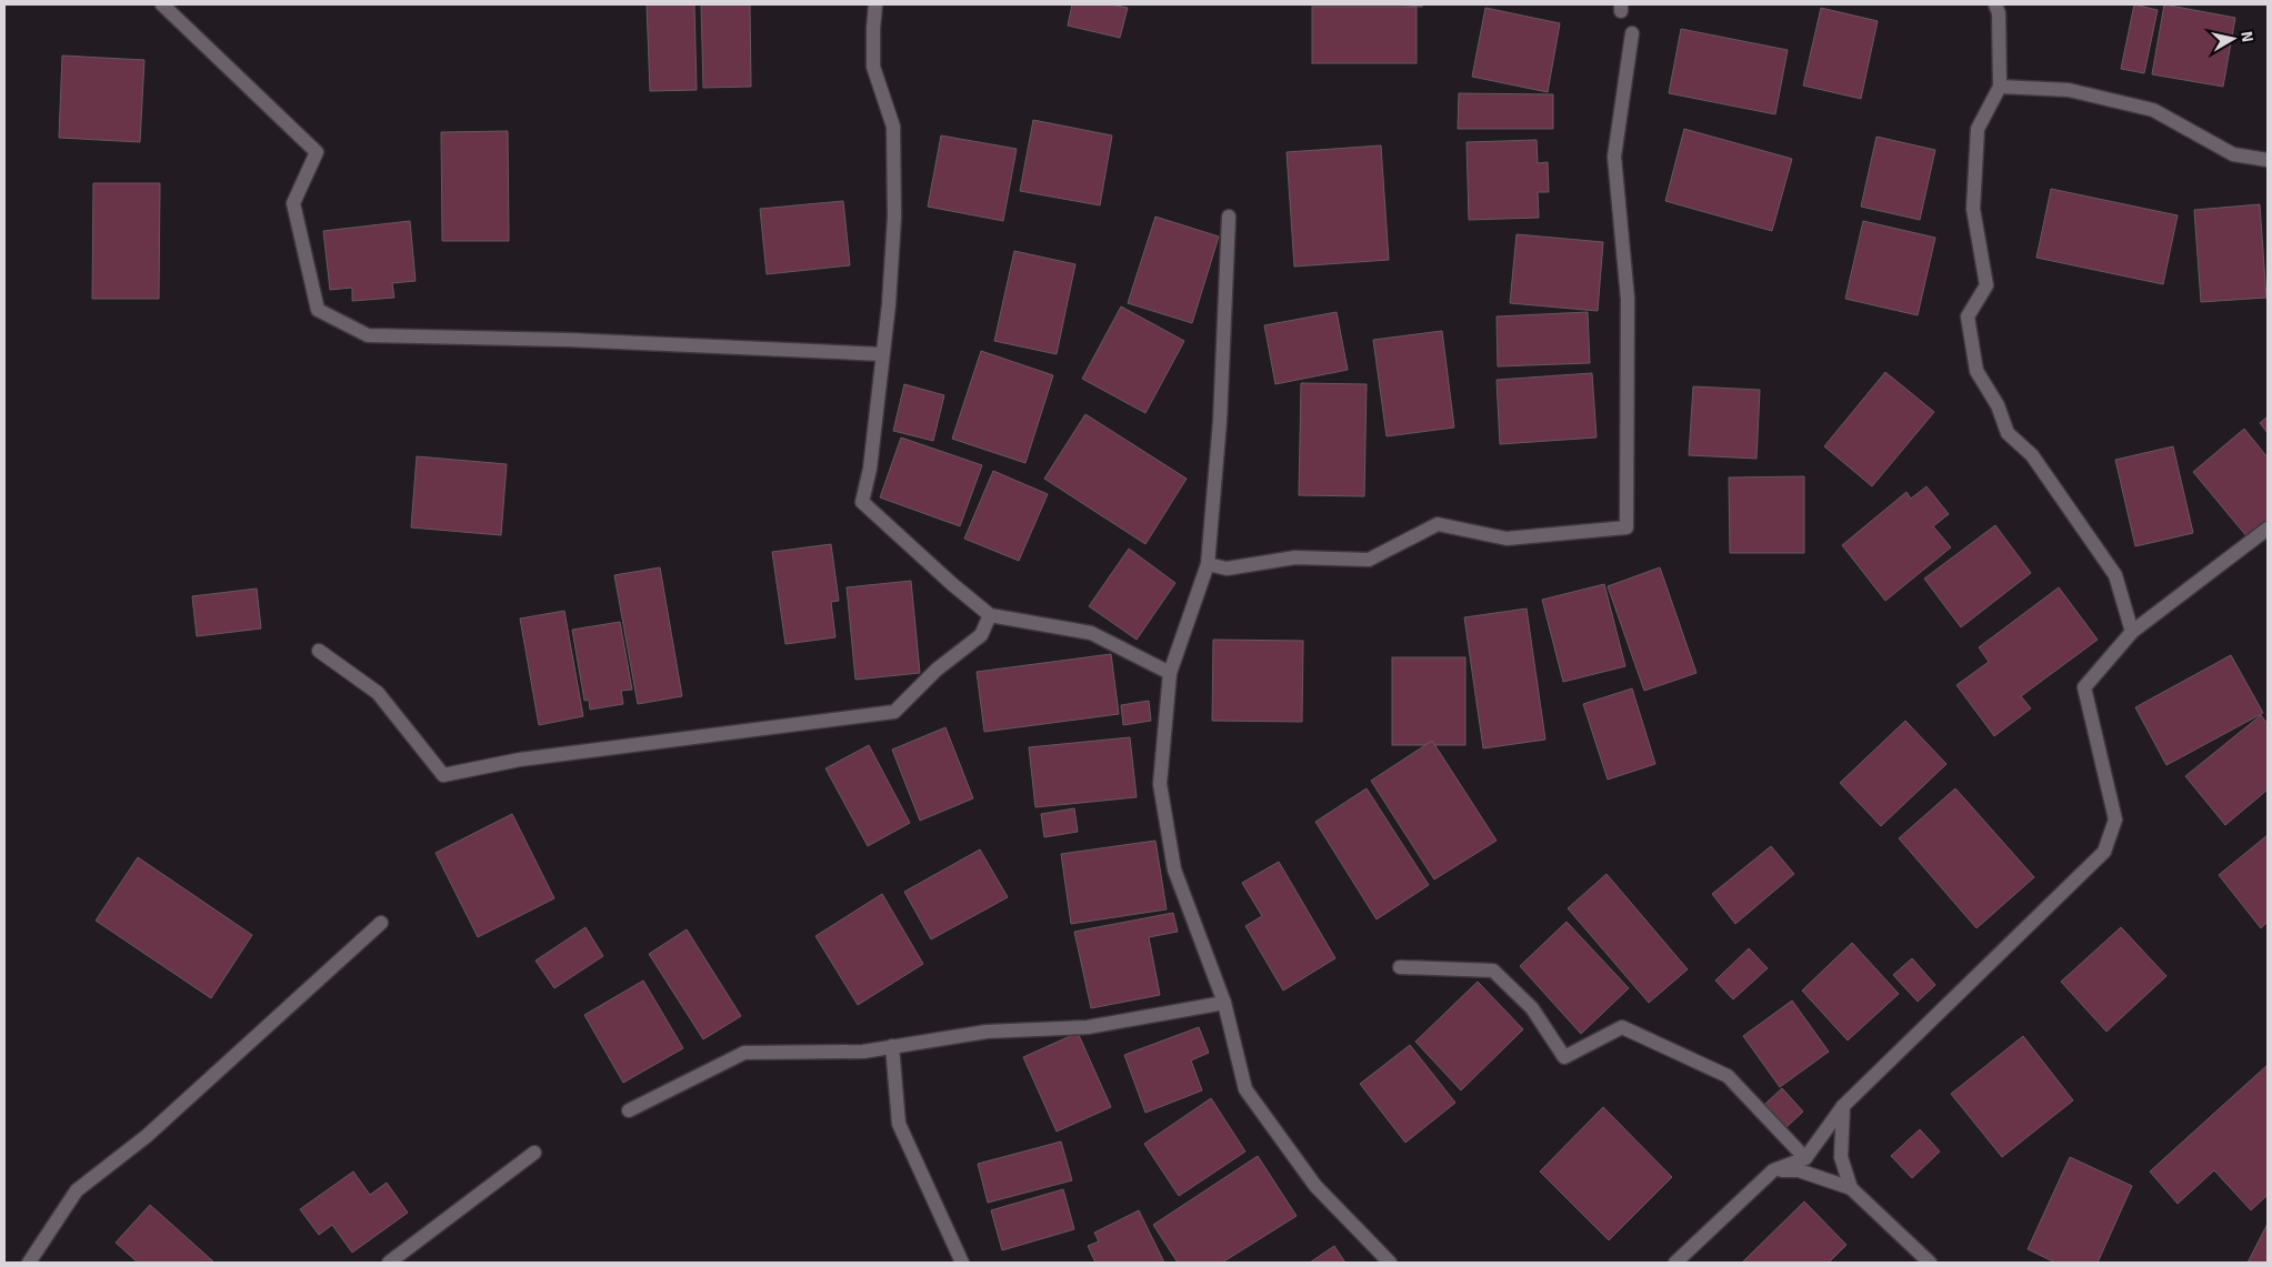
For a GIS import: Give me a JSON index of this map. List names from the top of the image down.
{
  "north": "right"
}
